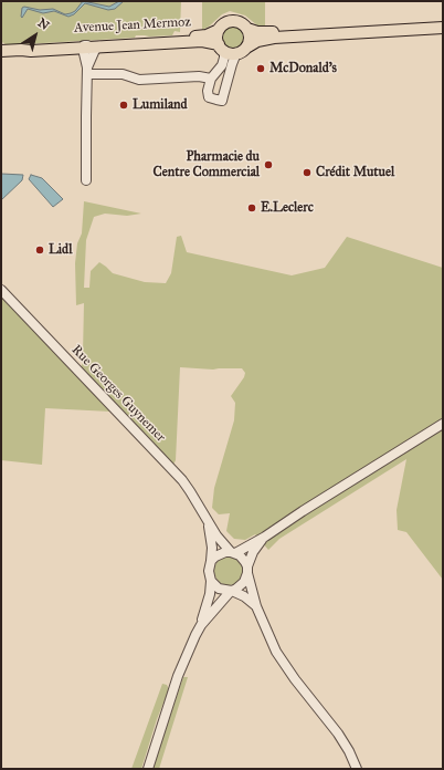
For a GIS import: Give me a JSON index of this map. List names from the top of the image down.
{
  "streets": {
    "main road": ["Avenue Jean Mermoz"],
    "street": ["Rue Georges Guynemer"]
  },
  "places": [
    "McDonald's",
    "Lumiland",
    "Pharmacie du Centre Commercial",
    "Crédit Mutuel",
    "E.Leclerc",
    "Lidl"
  ],
  "north": "top right"
}
